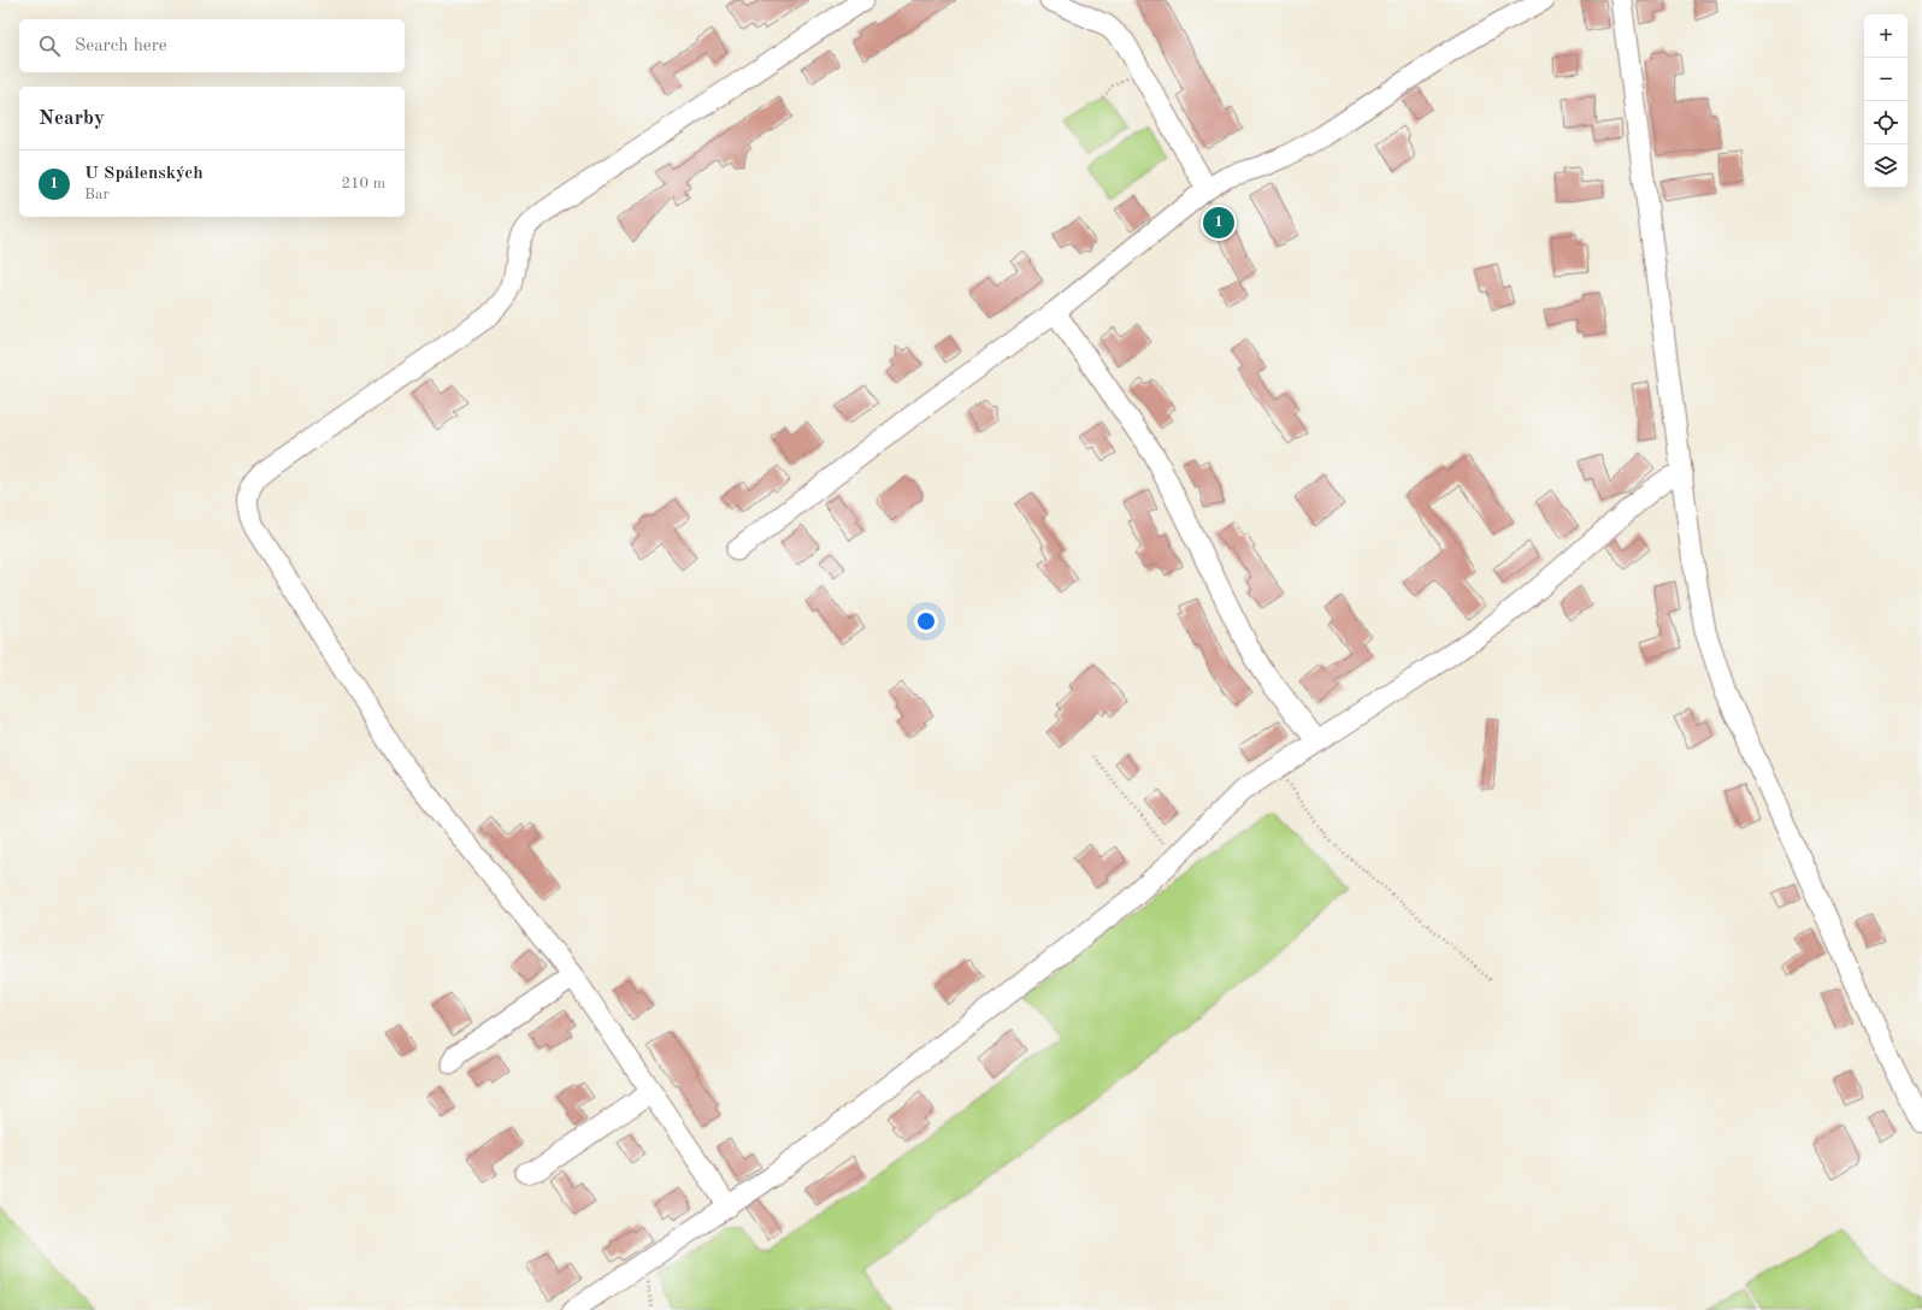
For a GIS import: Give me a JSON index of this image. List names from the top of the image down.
{
  "page": {
    "map_buttons": ["+", "−"],
    "search": "Search here",
    "heading": "Nearby",
    "list": [
      {
        "mark": "1",
        "name": "U Spálenských",
        "note": "Bar",
        "value": "210 m"
      }
    ],
    "pins": "1"
  }
}
